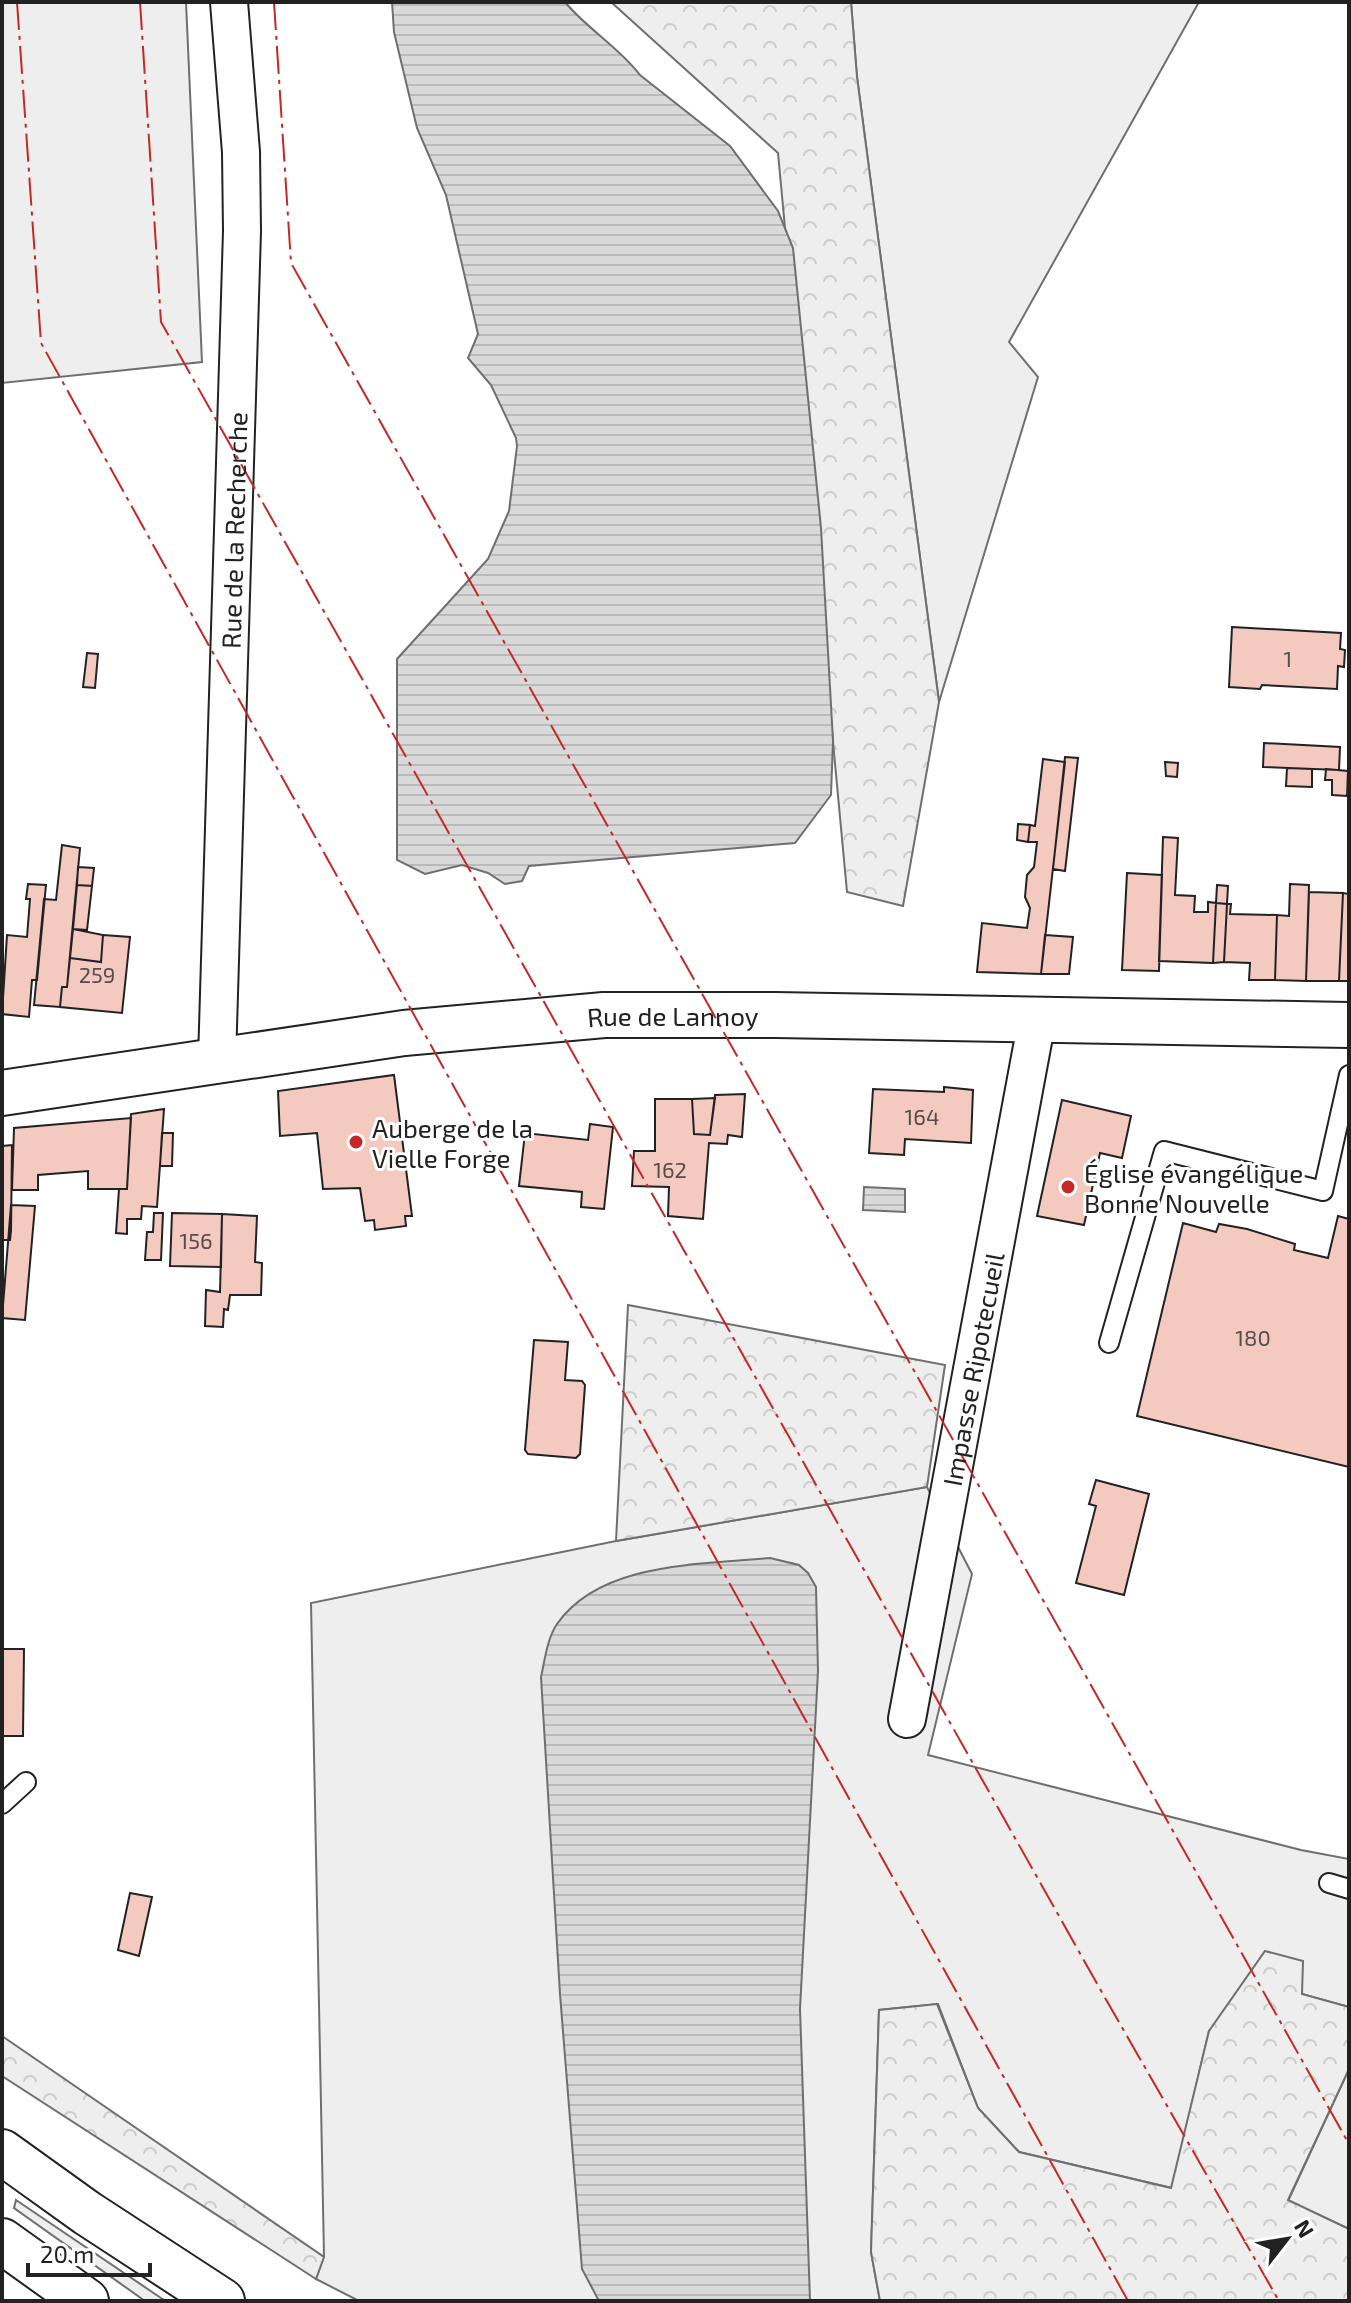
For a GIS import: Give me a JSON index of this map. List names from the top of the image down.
{
  "streets": {
    "main road": ["Rue de Lannoy"],
    "street": ["Rue de la Recherche", "Impasse Ripotecueil"]
  },
  "crossings": [
    ["Rue de la Recherche", "Rue de Lannoy"],
    ["Rue de Lannoy", "Impasse Ripotecueil"]
  ],
  "places": ["Auberge de la Vielle Forge", "Église évangélique Bonne Nouvelle"],
  "house_numbers": [
    "1",
    "259",
    "164",
    "162",
    "156",
    "180"
  ],
  "scale_bar": "20 m",
  "north": "top right"
}
